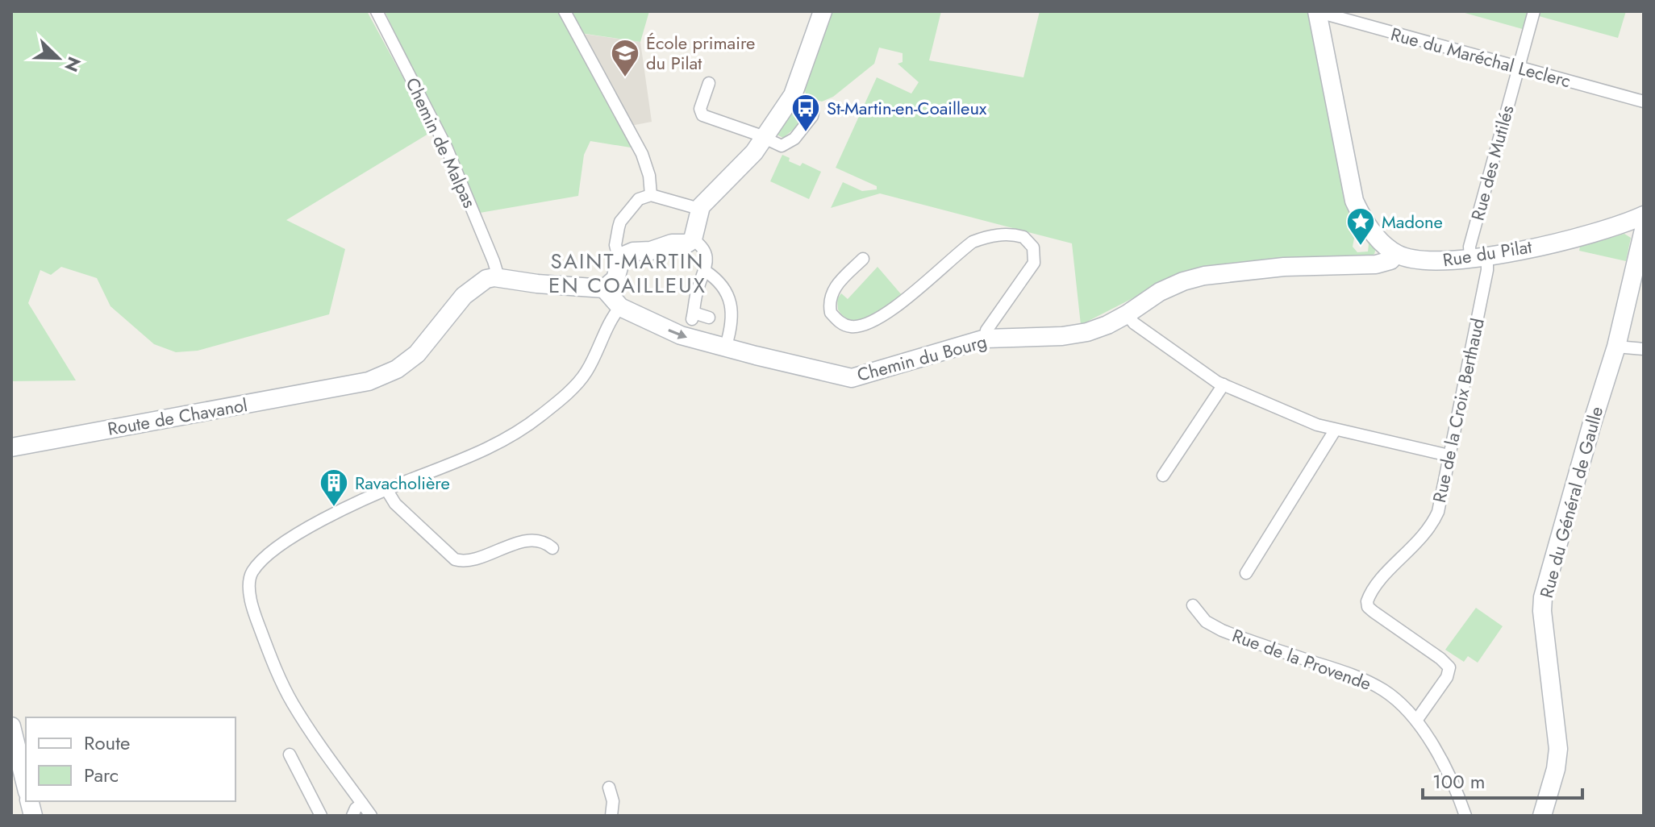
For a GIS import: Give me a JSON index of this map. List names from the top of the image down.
{
  "streets": {
    "street": [
      "Rue du Maréchal Leclerc",
      "Chemin de Malpas",
      "Rue des Mutilés",
      "Rue du Pilat",
      "Chemin du Bourg",
      "Rue de la Croix Berthaud",
      "Route de Chavanol",
      "Rue du Général de Gaulle",
      "Rue de la Provende"
    ]
  },
  "crossings": [
    ["Rue du Maréchal Leclerc", "Rue des Mutilés"],
    ["Chemin de Malpas", "Route de Chavanol"],
    ["Rue des Mutilés", "Rue du Pilat"],
    ["Rue des Mutilés", "Rue de la Croix Berthaud"],
    ["Rue du Pilat", "Chemin du Bourg"],
    ["Rue du Pilat", "Rue de la Croix Berthaud"],
    ["Rue de la Croix Berthaud", "Rue de la Provende"]
  ],
  "districts": ["SAINT-MARTIN EN COAILLEUX"],
  "places": {
    "school or university": ["École primaire du Pilat"],
    "bus stop": ["St-Martin-en-Coailleux"],
    "place": ["Madone"],
    "building": ["Ravacholière"]
  },
  "legend": ["Route", "Parc"],
  "scale_bar": "100 m",
  "north": "bottom right"
}
